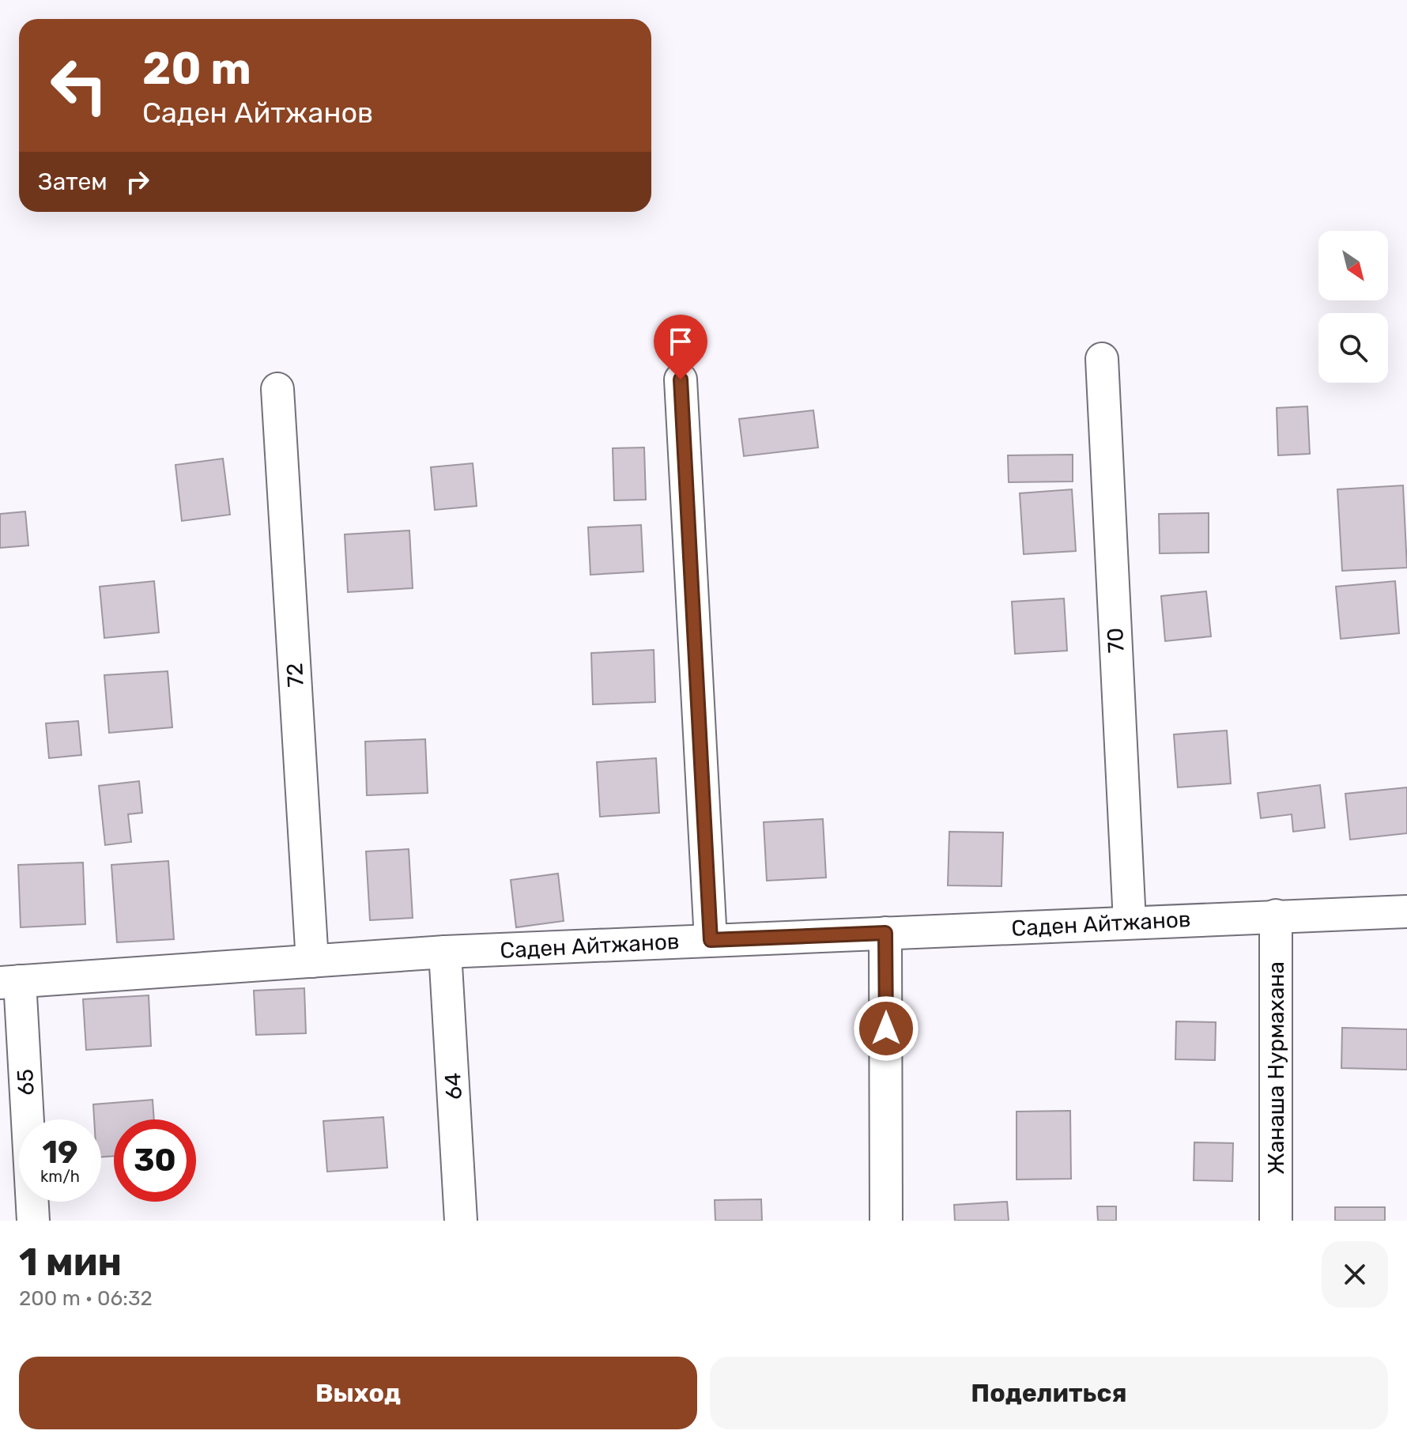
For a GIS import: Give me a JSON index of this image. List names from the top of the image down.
{
  "streets": {
    "street": [
      "70",
      "72",
      "Саден Айтжанов",
      "Жанаша Нурмахана",
      "65",
      "64"
    ]
  },
  "crossings": [
    ["70", "Саден Айтжанов"],
    ["72", "Саден Айтжанов"],
    ["Саден Айтжанов", "Жанаша Нурмахана"],
    ["Саден Айтжанов", "65"],
    ["Саден Айтжанов", "64"]
  ],
  "north": "bottom right",
  "page": {
    "turn": ["20 m", "Саден Айтжанов"],
    "then": "Затем",
    "speed": "19 km/h",
    "limit": "30",
    "heading": ["1 мин", "200 m · 06:32"],
    "buttons": ["Выход", "Поделиться"]
  }
}
